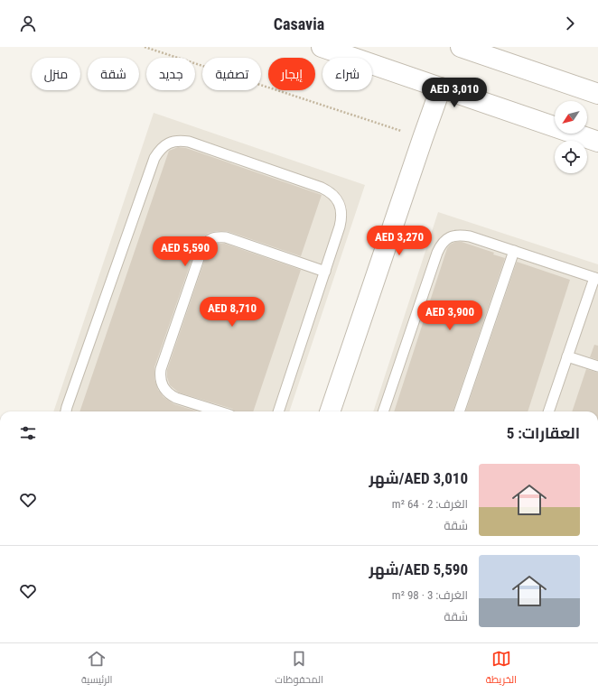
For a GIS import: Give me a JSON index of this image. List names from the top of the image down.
{
  "north": "bottom left",
  "page": {
    "header": "Casavia",
    "chip": [
      "شراء",
      "إيجار",
      "تصفية",
      "جديد",
      "شقة",
      "منزل"
    ],
    "price": [
      "AED 3,010",
      "AED 3,270",
      "AED 5,590",
      "AED 8,710",
      "AED 3,900"
    ],
    "heading": "العقارات: 5",
    "list": [
      {
        "name": "AED 3,010/شهر",
        "note": "الغرف: 2 · 64 m² · شقة"
      },
      {
        "name": "AED 5,590/شهر",
        "note": "الغرف: 3 · 98 m² · شقة"
      }
    ],
    "tabs": ["الخريطة", "المحفوظات", "الرئيسية"]
  }
}
